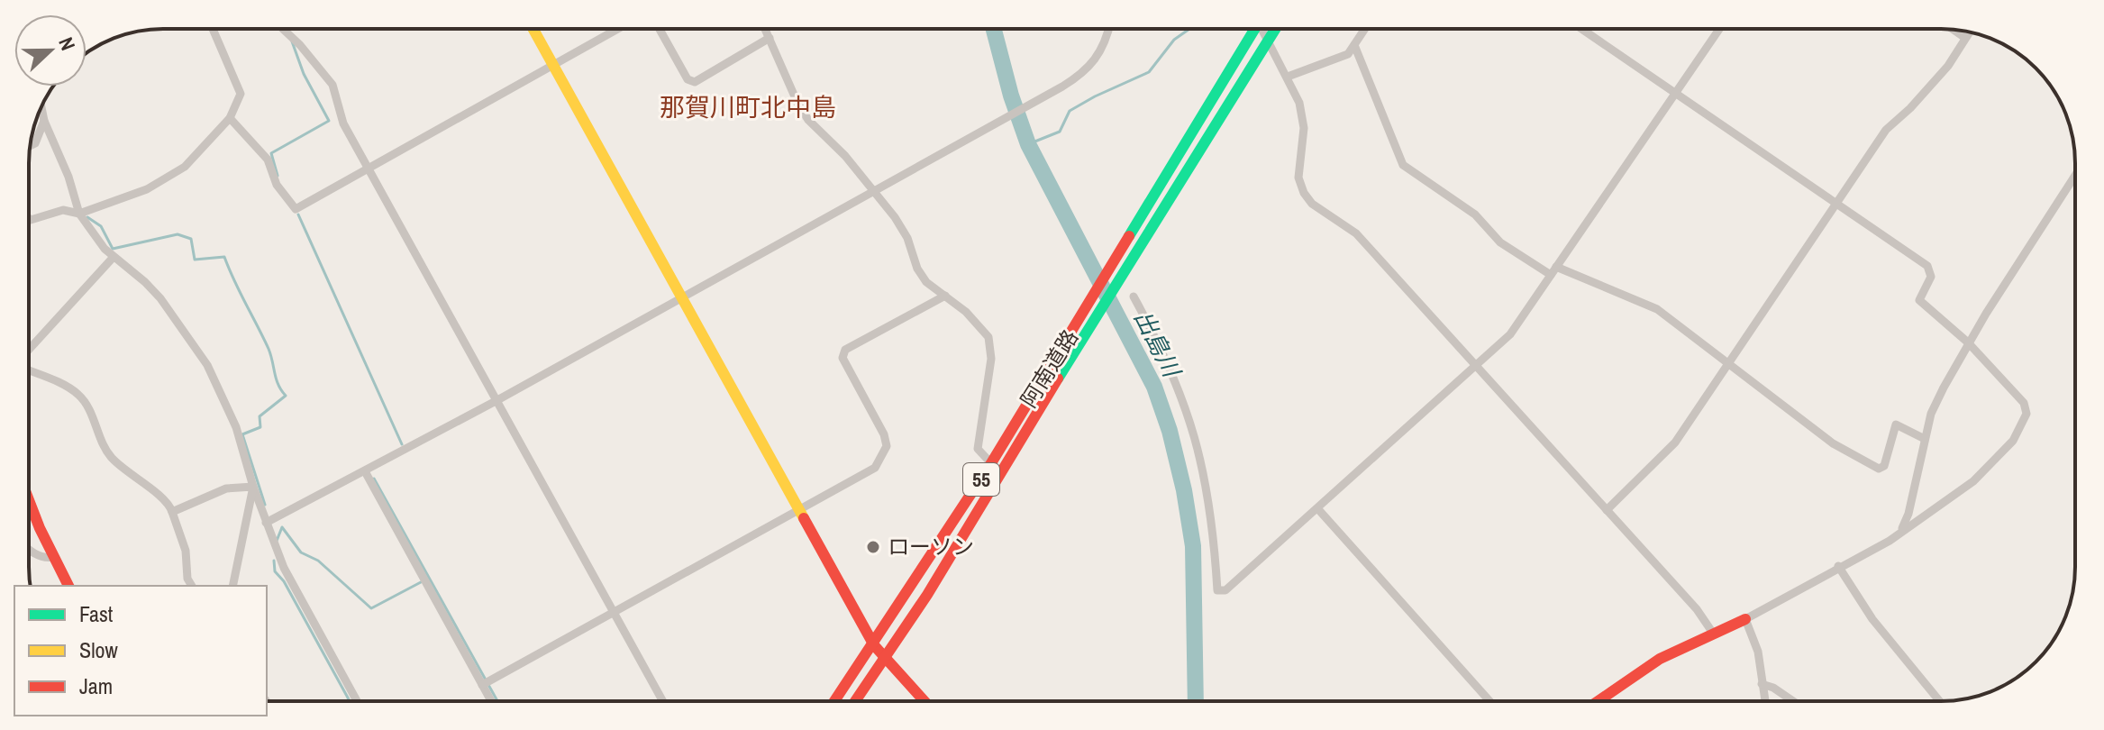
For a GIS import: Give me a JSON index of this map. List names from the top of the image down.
{
  "streets": {
    "main road": ["阿南道路", "55"]
  },
  "districts": ["那賀川町北中島"],
  "water": ["出島川"],
  "places": ["ローソン"],
  "legend": ["Fast", "Slow", "Jam"],
  "north": "right"
}
